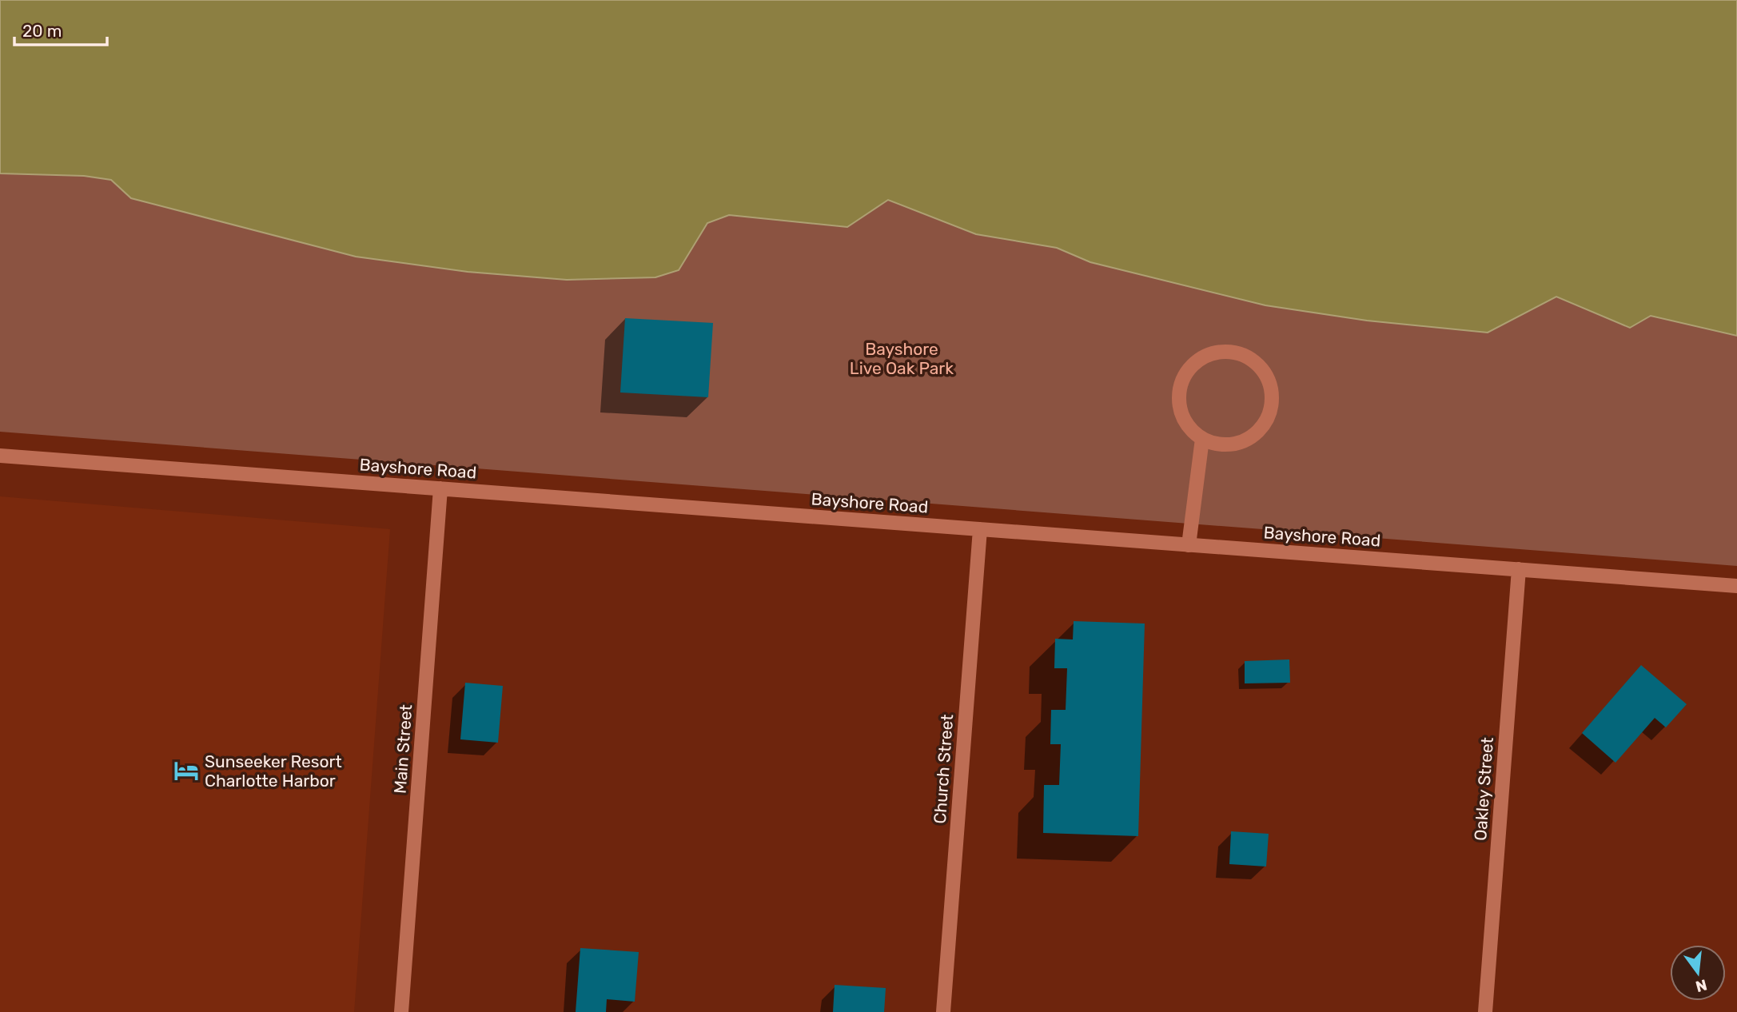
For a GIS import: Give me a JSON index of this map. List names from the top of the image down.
{
  "streets": {
    "street": [
      "Bayshore Road",
      "Main Street",
      "Church Street",
      "Oakley Street"
    ]
  },
  "crossings": [
    ["Bayshore Road", "Main Street"],
    ["Bayshore Road", "Church Street"],
    ["Bayshore Road", "Oakley Street"]
  ],
  "parks": ["Bayshore Live Oak Park"],
  "places": {
    "hotel": ["Sunseeker Resort Charlotte Harbor"]
  },
  "scale_bar": "20 m",
  "north": "bottom"
}
